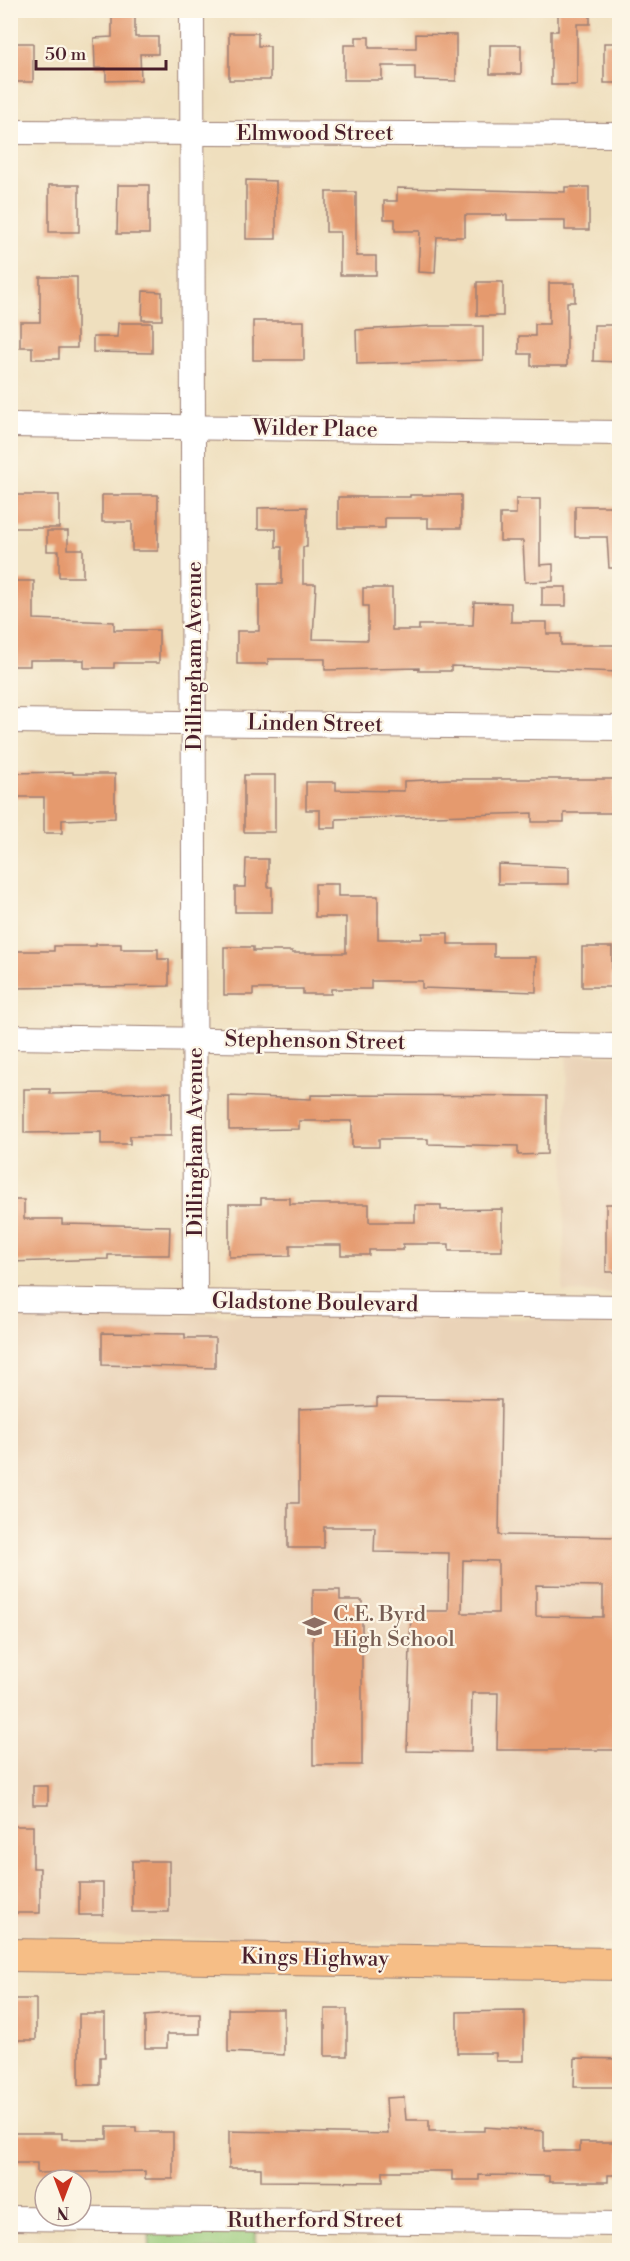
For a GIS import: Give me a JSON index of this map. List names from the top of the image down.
{
  "streets": {
    "main road": ["Kings Highway"],
    "street": [
      "Elmwood Street",
      "Wilder Place",
      "Dillingham Avenue",
      "Linden Street",
      "Stephenson Street",
      "Gladstone Boulevard",
      "Rutherford Street"
    ]
  },
  "crossings": [
    ["Elmwood Street", "Dillingham Avenue"],
    ["Wilder Place", "Dillingham Avenue"],
    ["Dillingham Avenue", "Linden Street"],
    ["Dillingham Avenue", "Stephenson Street"],
    ["Dillingham Avenue", "Gladstone Boulevard"]
  ],
  "places": {
    "school or university": ["C.E. Byrd High School"]
  },
  "scale_bar": "50 m",
  "north": "bottom"
}
